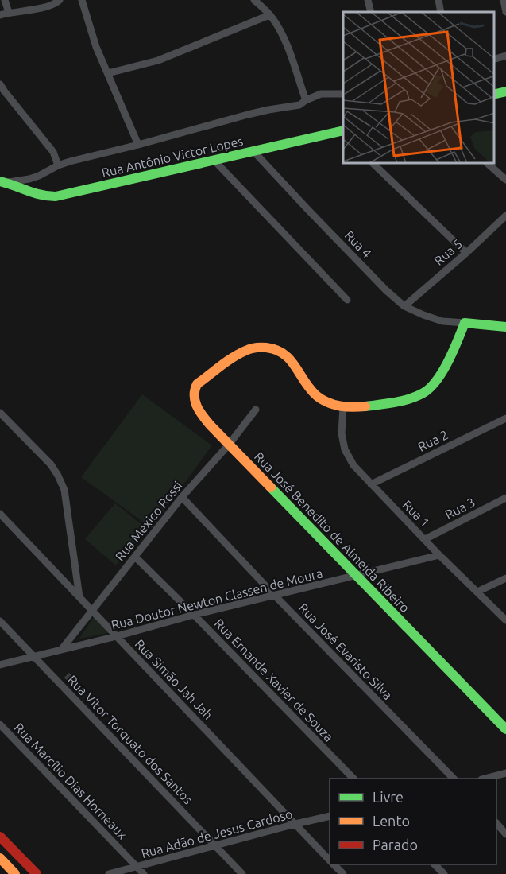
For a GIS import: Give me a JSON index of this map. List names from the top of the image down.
{
  "streets": {
    "street": [
      "Rua Antônio Victor Lopes",
      "Rua 4",
      "Rua 5",
      "Rua 2",
      "Rua 3",
      "Rua 1",
      "Rua Mexico Rossi",
      "Rua José Benedito de Almeida Ribeiro",
      "Rua Doutor Newton Classen de Moura",
      "Rua José Evaristo Silva",
      "Rua Simão Jah Jah",
      "Rua Ernande Xavier de Souza",
      "Rua Vitor Torquato dos Santos",
      "Rua Marcílio Dias Horneaux",
      "Rua Adão de Jesus Cardoso"
    ]
  },
  "crossings": [
    ["Rua Antônio Victor Lopes", "Rua 4"],
    ["Rua 4", "Rua 5"],
    ["Rua 2", "Rua 1"],
    ["Rua 3", "Rua 1"],
    ["Rua 1", "Rua José Benedito de Almeida Ribeiro"],
    ["Rua 1", "Rua Doutor Newton Classen de Moura"],
    ["Rua Mexico Rossi", "Rua José Benedito de Almeida Ribeiro"],
    ["Rua Mexico Rossi", "Rua Doutor Newton Classen de Moura"],
    ["Rua Mexico Rossi", "Rua José Evaristo Silva"],
    ["Rua Mexico Rossi", "Rua Simão Jah Jah"],
    ["Rua Mexico Rossi", "Rua Ernande Xavier de Souza"],
    ["Rua José Benedito de Almeida Ribeiro", "Rua Doutor Newton Classen de Moura"],
    ["Rua Doutor Newton Classen de Moura", "Rua José Evaristo Silva"],
    ["Rua Doutor Newton Classen de Moura", "Rua Simão Jah Jah"],
    ["Rua Doutor Newton Classen de Moura", "Rua Ernande Xavier de Souza"],
    ["Rua Doutor Newton Classen de Moura", "Rua Vitor Torquato dos Santos"],
    ["Rua Simão Jah Jah", "Rua Adão de Jesus Cardoso"],
    ["Rua Vitor Torquato dos Santos", "Rua Adão de Jesus Cardoso"],
    ["Rua Marcílio Dias Horneaux", "Rua Adão de Jesus Cardoso"]
  ],
  "legend": ["Livre", "Lento", "Parado"]
}
